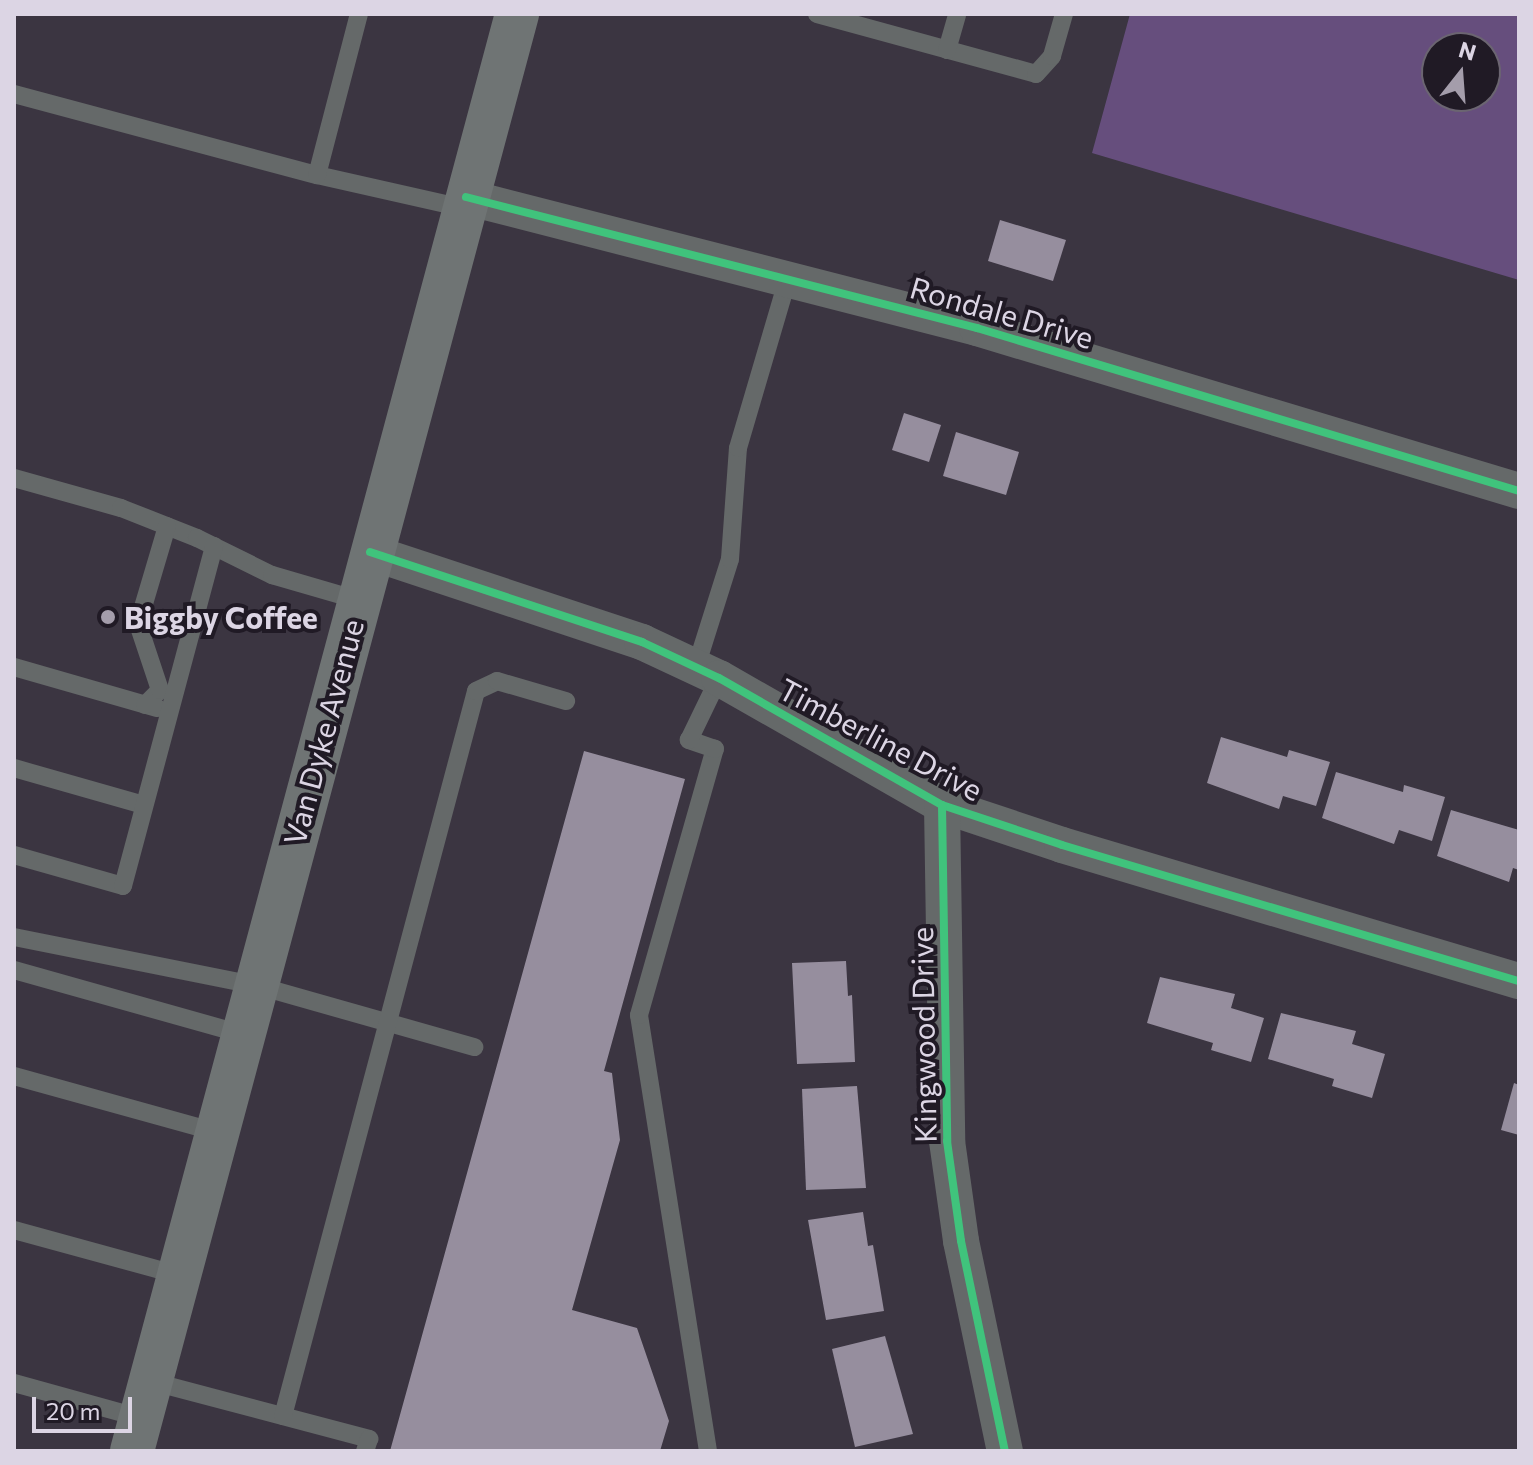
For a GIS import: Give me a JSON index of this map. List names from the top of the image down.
{
  "streets": {
    "main road": ["Van Dyke Avenue"],
    "street": ["Rondale Drive", "Timberline Drive", "Kingwood Drive"]
  },
  "crossings": [
    ["Rondale Drive", "Van Dyke Avenue"],
    ["Van Dyke Avenue", "Timberline Drive"],
    ["Timberline Drive", "Kingwood Drive"]
  ],
  "places": ["Biggby Coffee"],
  "scale_bar": "20 m",
  "north": "top"
}
